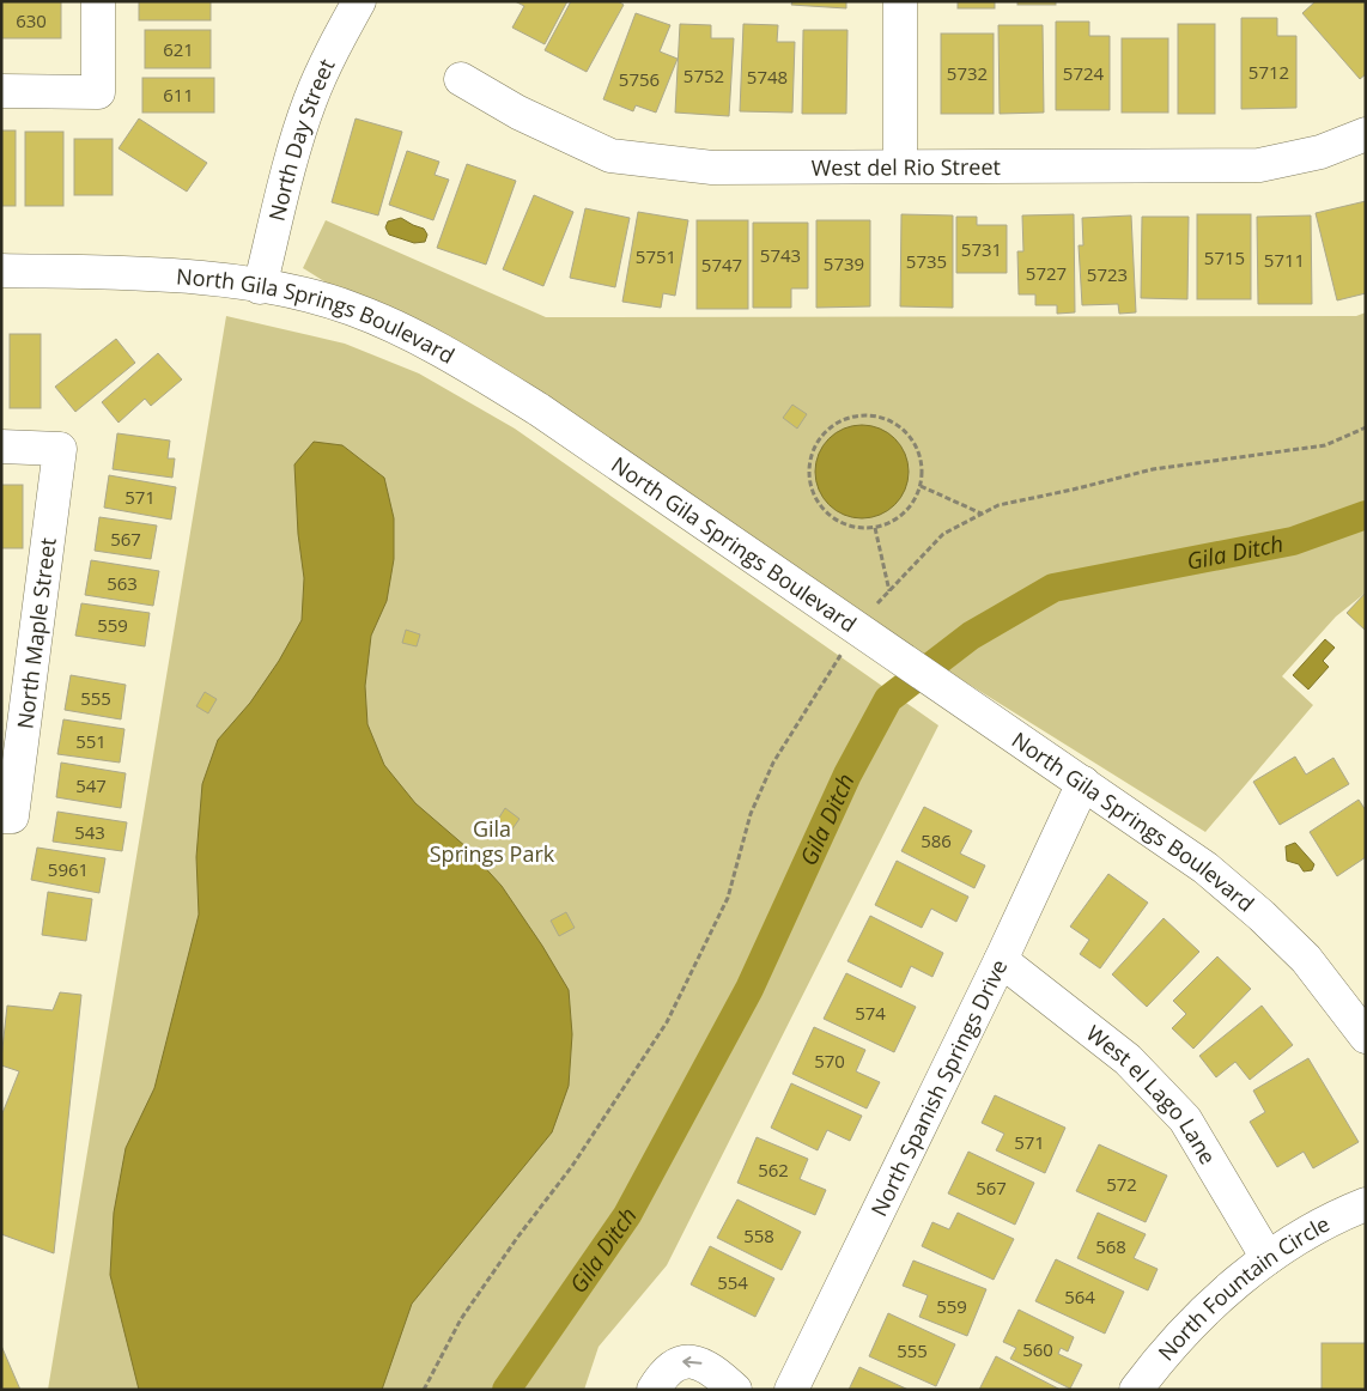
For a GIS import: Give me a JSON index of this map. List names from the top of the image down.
{
  "streets": {
    "street": [
      "North Day Street",
      "West del Rio Street",
      "North Gila Springs Boulevard",
      "North Maple Street",
      "North Spanish Springs Drive",
      "West el Lago Lane",
      "North Fountain Circle"
    ]
  },
  "crossings": [
    ["North Day Street", "North Gila Springs Boulevard"],
    ["North Gila Springs Boulevard", "North Spanish Springs Drive"],
    ["North Spanish Springs Drive", "West el Lago Lane"],
    ["West el Lago Lane", "North Fountain Circle"]
  ],
  "water": ["Gila Ditch"],
  "parks": ["Gila Springs Park"],
  "house_numbers": [
    "630",
    "621",
    "5712",
    "5732",
    "5724",
    "5752",
    "5748",
    "5756",
    "611",
    "5731",
    "5743",
    "5751",
    "5715",
    "5711",
    "5735",
    "5739",
    "5747",
    "5727",
    "5723",
    "571",
    "567",
    "563",
    "559",
    "555",
    "551",
    "547",
    "543",
    "586",
    "5961",
    "574",
    "570",
    "571",
    "562",
    "572",
    "567",
    "558",
    "568",
    "554",
    "564",
    "559",
    "560",
    "555"
  ]
}
